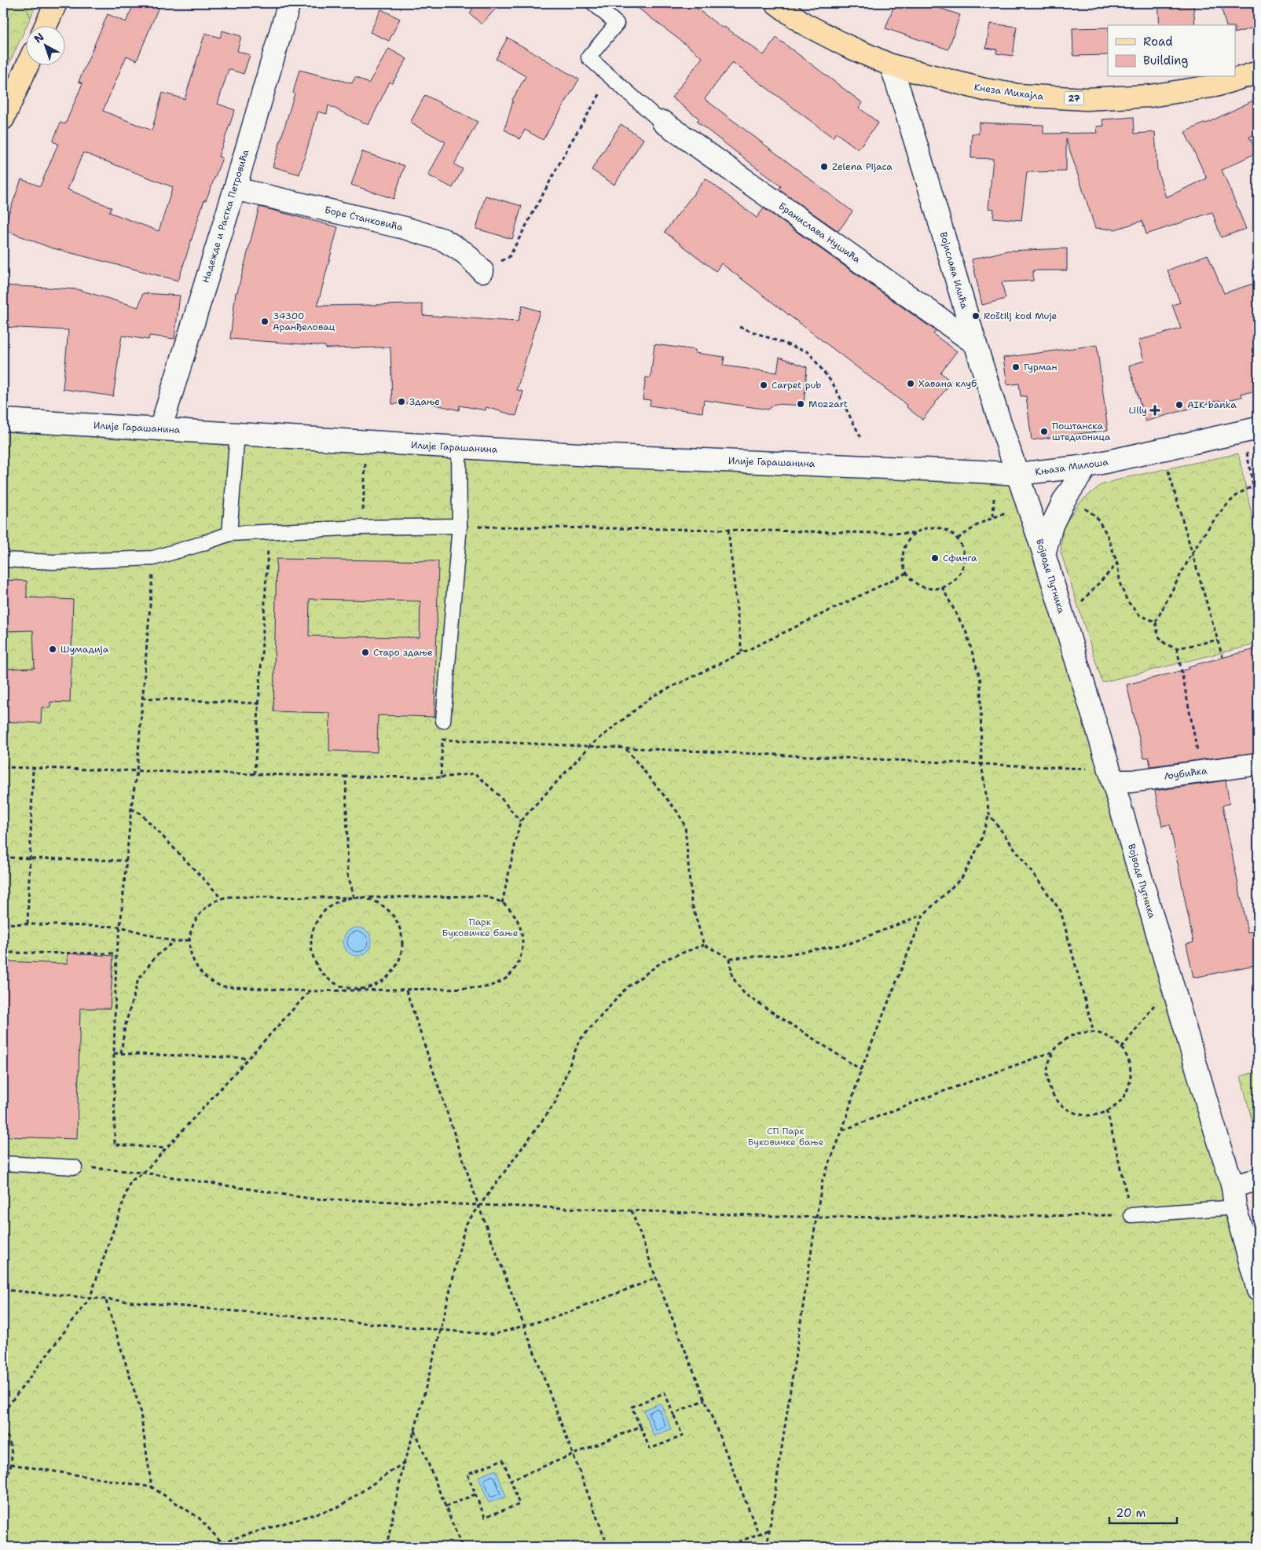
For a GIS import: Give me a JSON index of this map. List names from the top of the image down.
{
  "streets": {
    "main road": ["Кнеза Михајла", "27"],
    "street": [
      "Надежде и Растка Петровића",
      "Боре Станковића",
      "Бранислава Нушића",
      "Војислава Илића",
      "Илије Гарашанина",
      "Књаза Милоша",
      "Војводе Путника",
      "Љубићка"
    ]
  },
  "crossings": [
    ["Кнеза Михајла", "Војислава Илића"],
    ["Надежде и Растка Петровића", "Боре Станковића"],
    ["Надежде и Растка Петровића", "Илије Гарашанина"],
    ["Бранислава Нушића", "Војислава Илића"],
    ["Војислава Илића", "Књаза Милоша"],
    ["Војислава Илића", "Војводе Путника"],
    ["Илије Гарашанина", "Књаза Милоша"],
    ["Књаза Милоша", "Војводе Путника"],
    ["Војводе Путника", "Љубићка"]
  ],
  "parks": ["Парк Буковичке бање", "СП Парк Буковичке бање"],
  "places": {
    "other": [
      "Zelena Pijaca",
      "Roštilj kod Muje",
      "34300 Аранђеловац",
      "Гурман",
      "Хавана клуб",
      "Carpet pub",
      "Здање",
      "Mozzart",
      "AIK banka",
      "Поштанска штедионица",
      "Сфинга",
      "Шумадија",
      "Старо здање"
    ],
    "health": ["Lilly"]
  },
  "legend": ["Road", "Building"],
  "scale_bar": "20 m",
  "north": "top left"
}
